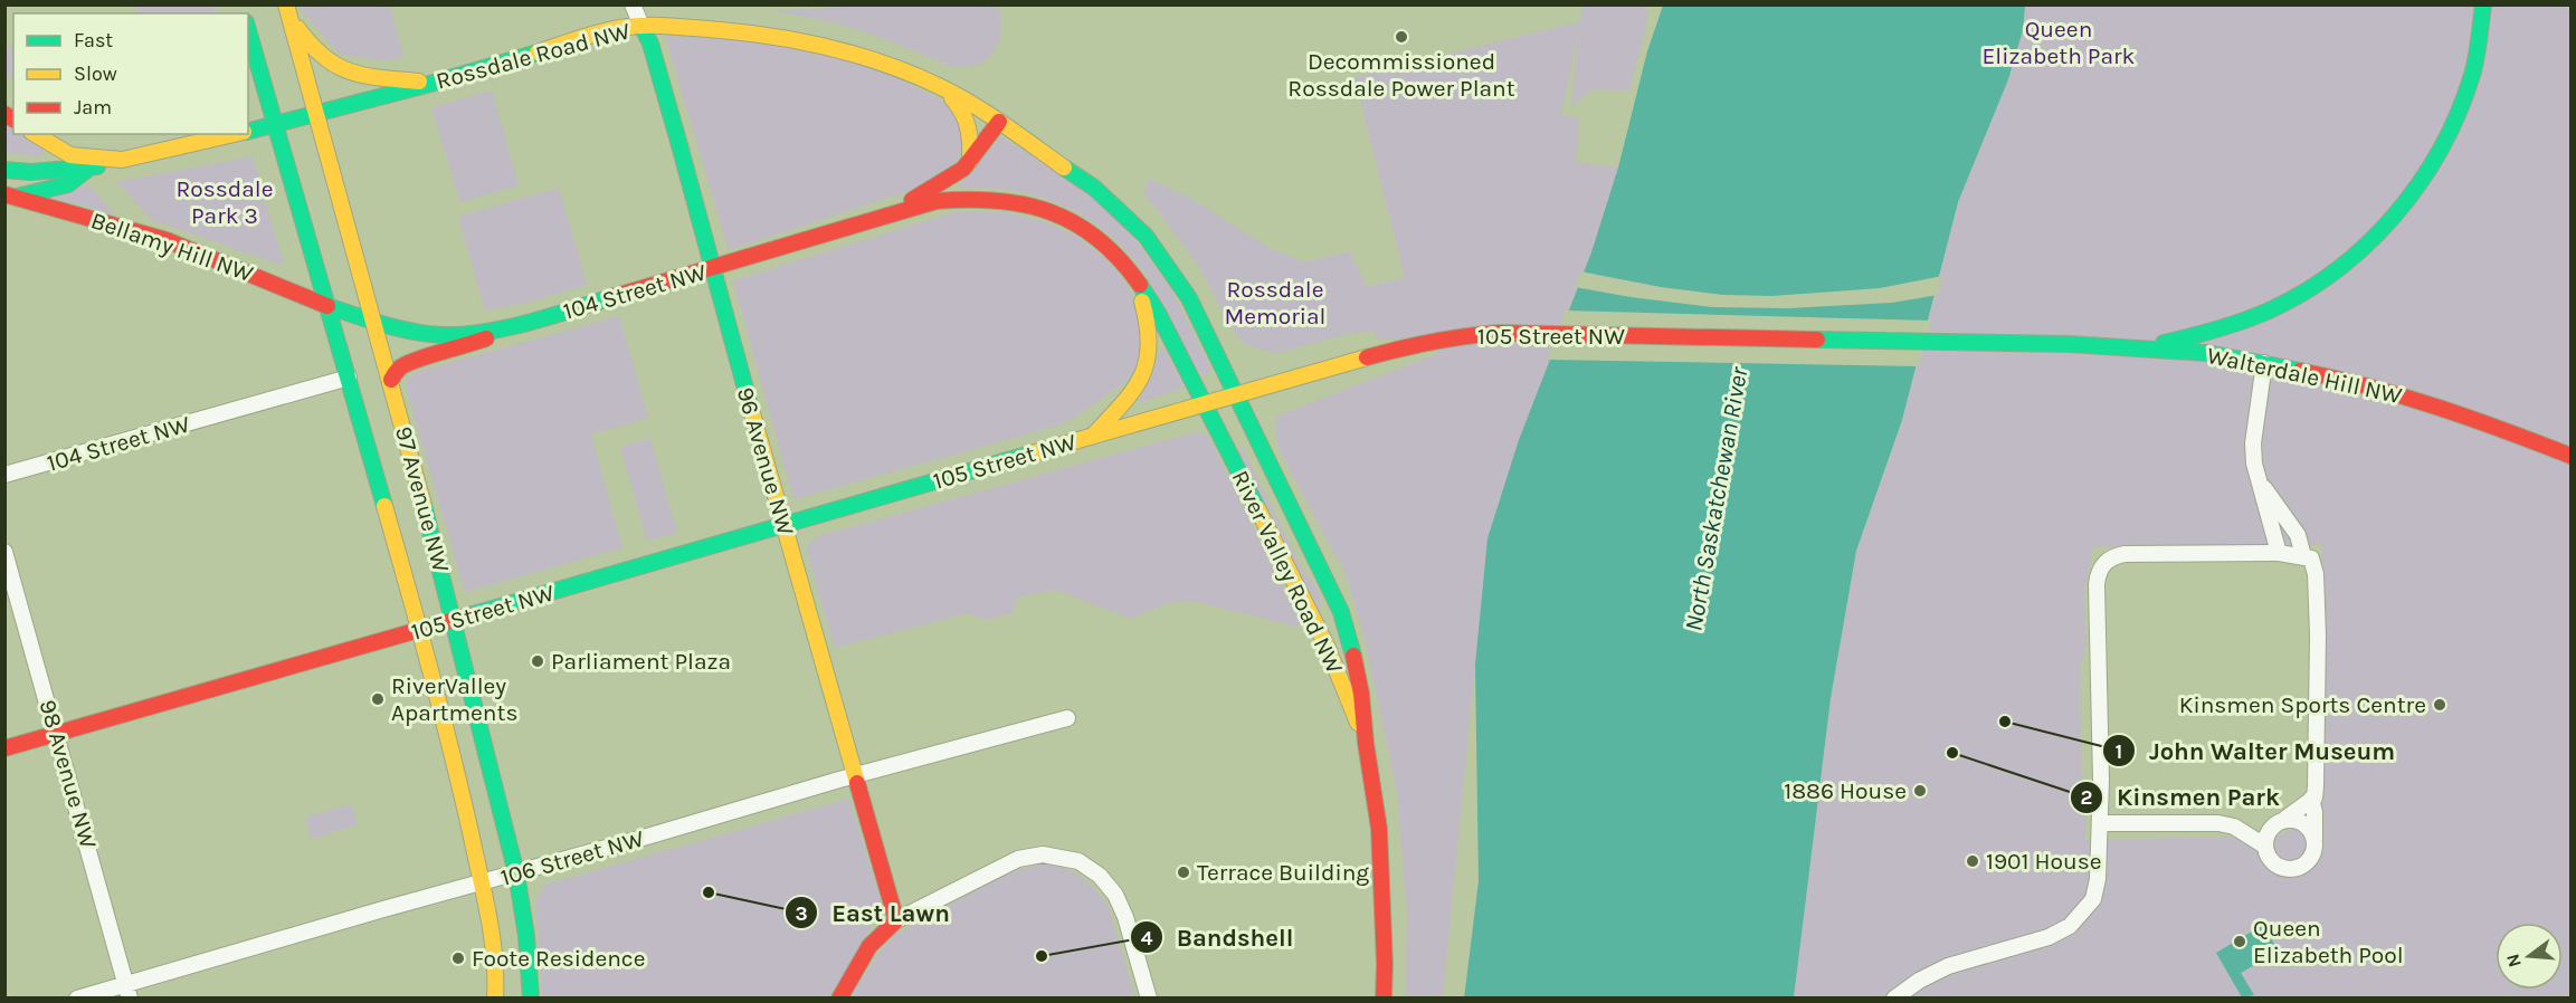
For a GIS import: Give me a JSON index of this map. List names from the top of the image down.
{
  "streets": {
    "main road": [
      "Rossdale Road NW",
      "Bellamy Hill NW",
      "104 Street NW",
      "105 Street NW",
      "Walterdale Hill NW",
      "96 Avenue NW",
      "97 Avenue NW",
      "River Valley Road NW"
    ],
    "street": ["98 Avenue NW", "106 Street NW"]
  },
  "crossings": [
    ["Rossdale Road NW", "105 Street NW"],
    ["Rossdale Road NW", "96 Avenue NW"],
    ["Rossdale Road NW", "97 Avenue NW"],
    ["Rossdale Road NW", "River Valley Road NW"],
    ["Bellamy Hill NW", "104 Street NW"],
    ["Bellamy Hill NW", "97 Avenue NW"],
    ["104 Street NW", "96 Avenue NW"],
    ["104 Street NW", "97 Avenue NW"],
    ["105 Street NW", "Walterdale Hill NW"],
    ["105 Street NW", "96 Avenue NW"],
    ["105 Street NW", "97 Avenue NW"],
    ["105 Street NW", "River Valley Road NW"],
    ["105 Street NW", "98 Avenue NW"],
    ["96 Avenue NW", "106 Street NW"],
    ["97 Avenue NW", "106 Street NW"],
    ["98 Avenue NW", "106 Street NW"]
  ],
  "water": ["North Saskatchewan River"],
  "parks": ["Queen Elizabeth Park", "Rossdale Park 3", "Rossdale Memorial"],
  "places": [
    "Decommissioned Rossdale Power Plant",
    "Parliament Plaza",
    "RiverValley Apartments",
    "Kinsmen Sports Centre",
    "John Walter Museum",
    "Kinsmen Park",
    "1886 House",
    "1901 House",
    "Terrace Building",
    "East Lawn",
    "Queen Elizabeth Pool",
    "Bandshell",
    "Foote Residence"
  ],
  "legend": ["Fast", "Slow", "Jam"],
  "north": "left"
}
